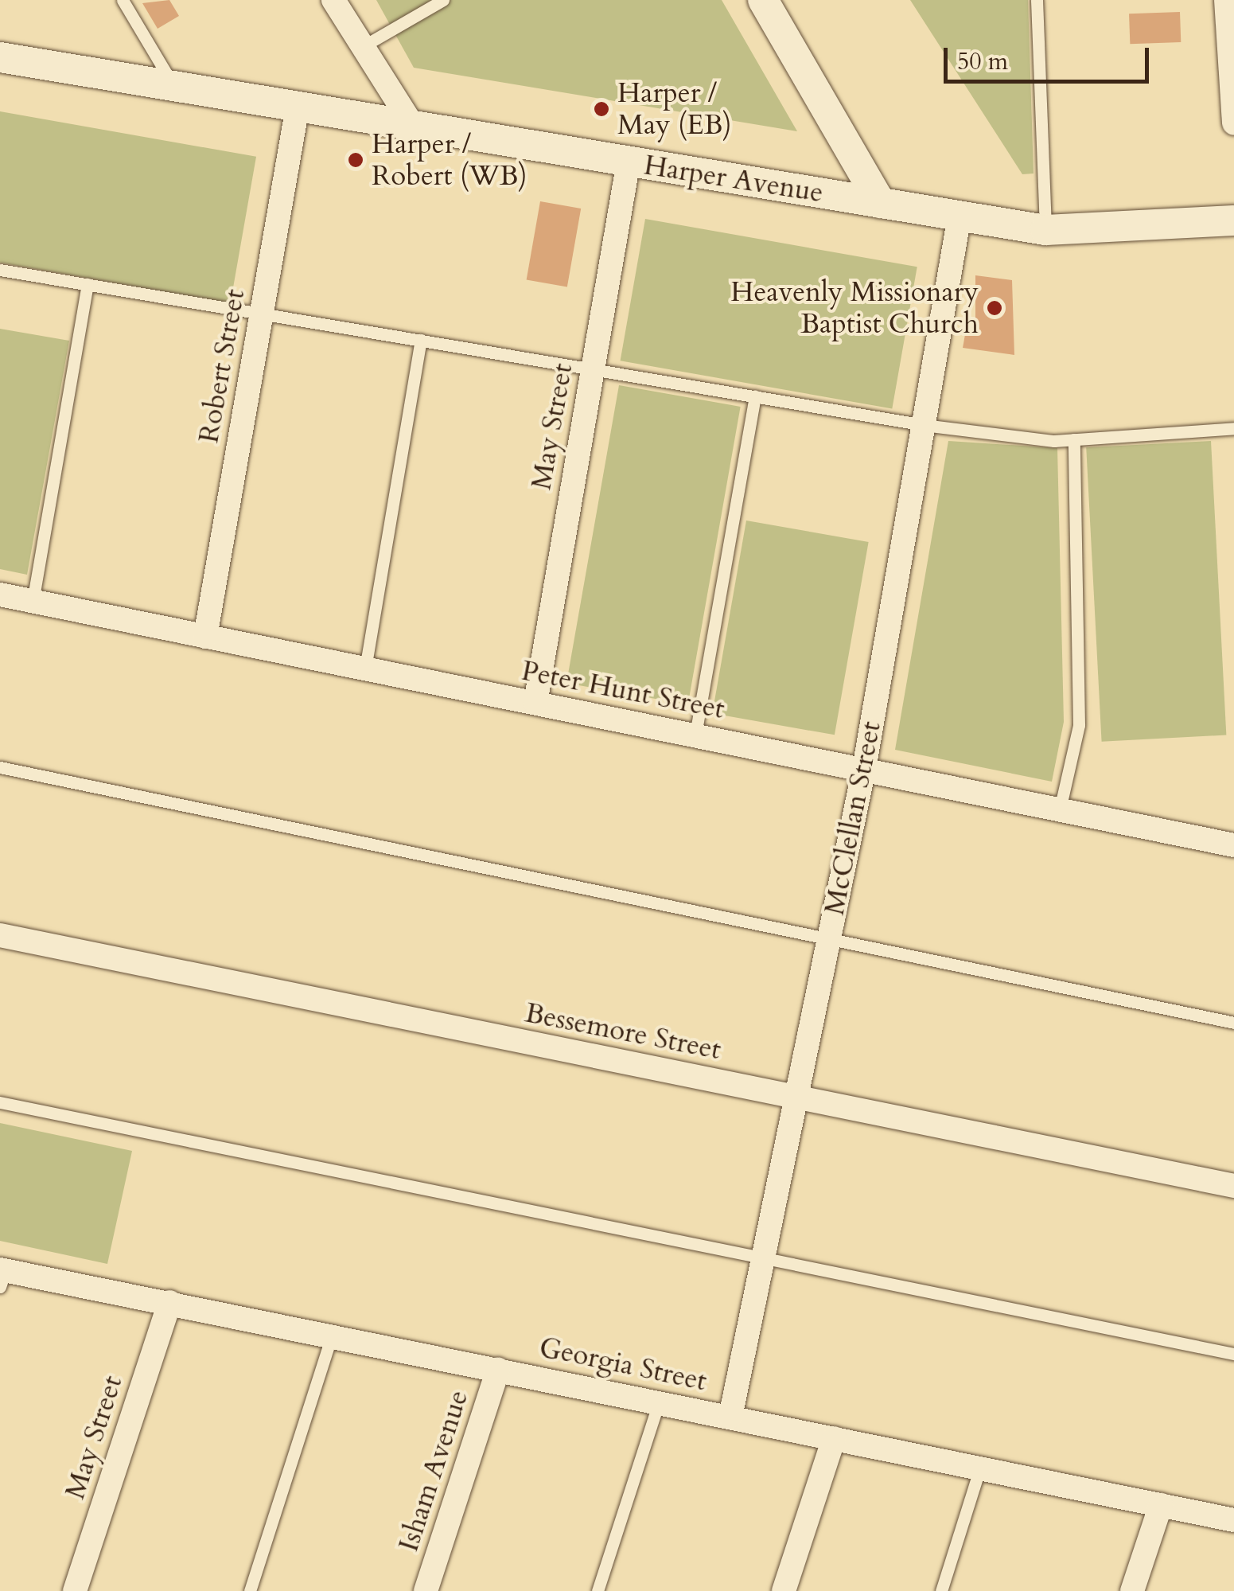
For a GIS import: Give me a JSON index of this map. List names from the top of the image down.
{
  "streets": {
    "street": [
      "Harper Avenue",
      "Robert Street",
      "May Street",
      "Peter Hunt Street",
      "McClellan Street",
      "Bessemore Street",
      "Georgia Street",
      "Isham Avenue"
    ]
  },
  "crossings": [
    ["Harper Avenue", "Robert Street"],
    ["Harper Avenue", "May Street"],
    ["Harper Avenue", "McClellan Street"],
    ["Robert Street", "Peter Hunt Street"],
    ["May Street", "Peter Hunt Street"],
    ["May Street", "Georgia Street"],
    ["Peter Hunt Street", "McClellan Street"],
    ["McClellan Street", "Bessemore Street"],
    ["McClellan Street", "Georgia Street"],
    ["Georgia Street", "Isham Avenue"]
  ],
  "places": ["Harper / May (EB)", "Harper / Robert (WB)", "Heavenly Missionary Baptist Church"],
  "scale_bar": "50 m"
}
